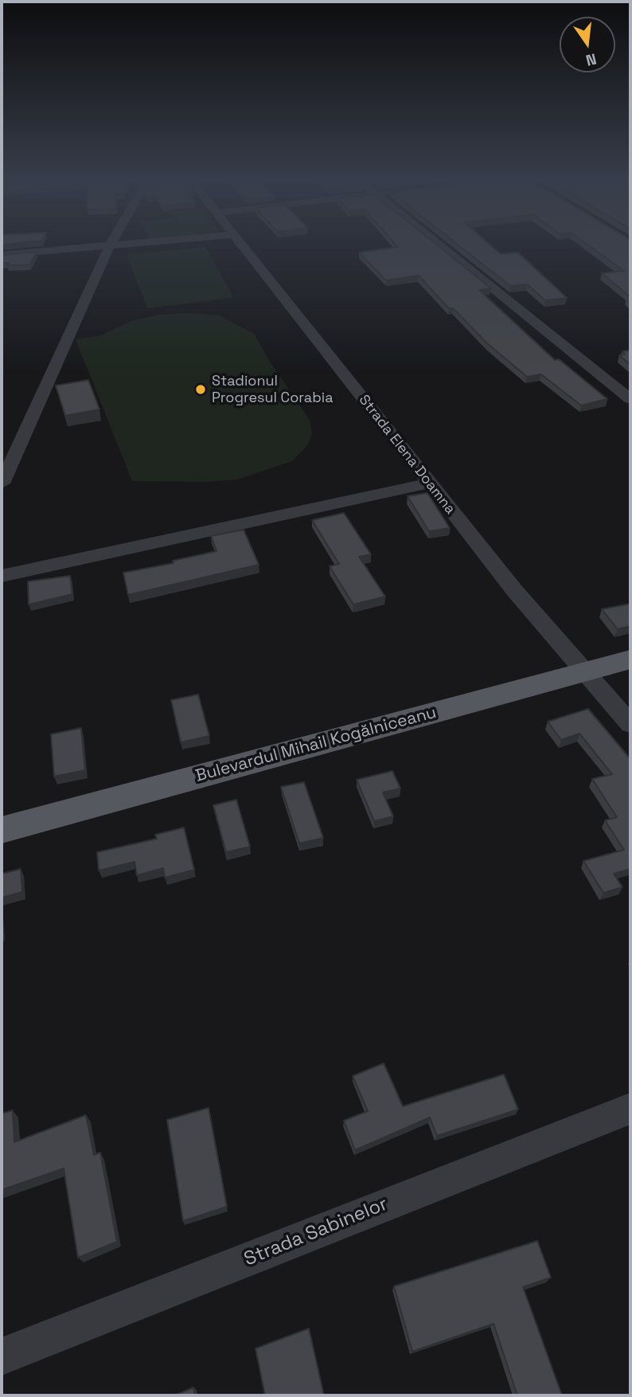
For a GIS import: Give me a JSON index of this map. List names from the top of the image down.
{
  "streets": {
    "main road": ["Bulevardul Mihail Kogălniceanu"],
    "street": ["Strada Elena Doamna", "Strada Sabinelor"]
  },
  "crossings": [
    ["Strada Elena Doamna", "Bulevardul Mihail Kogălniceanu"]
  ],
  "places": ["Stadionul Progresul Corabia"],
  "north": "bottom"
}
